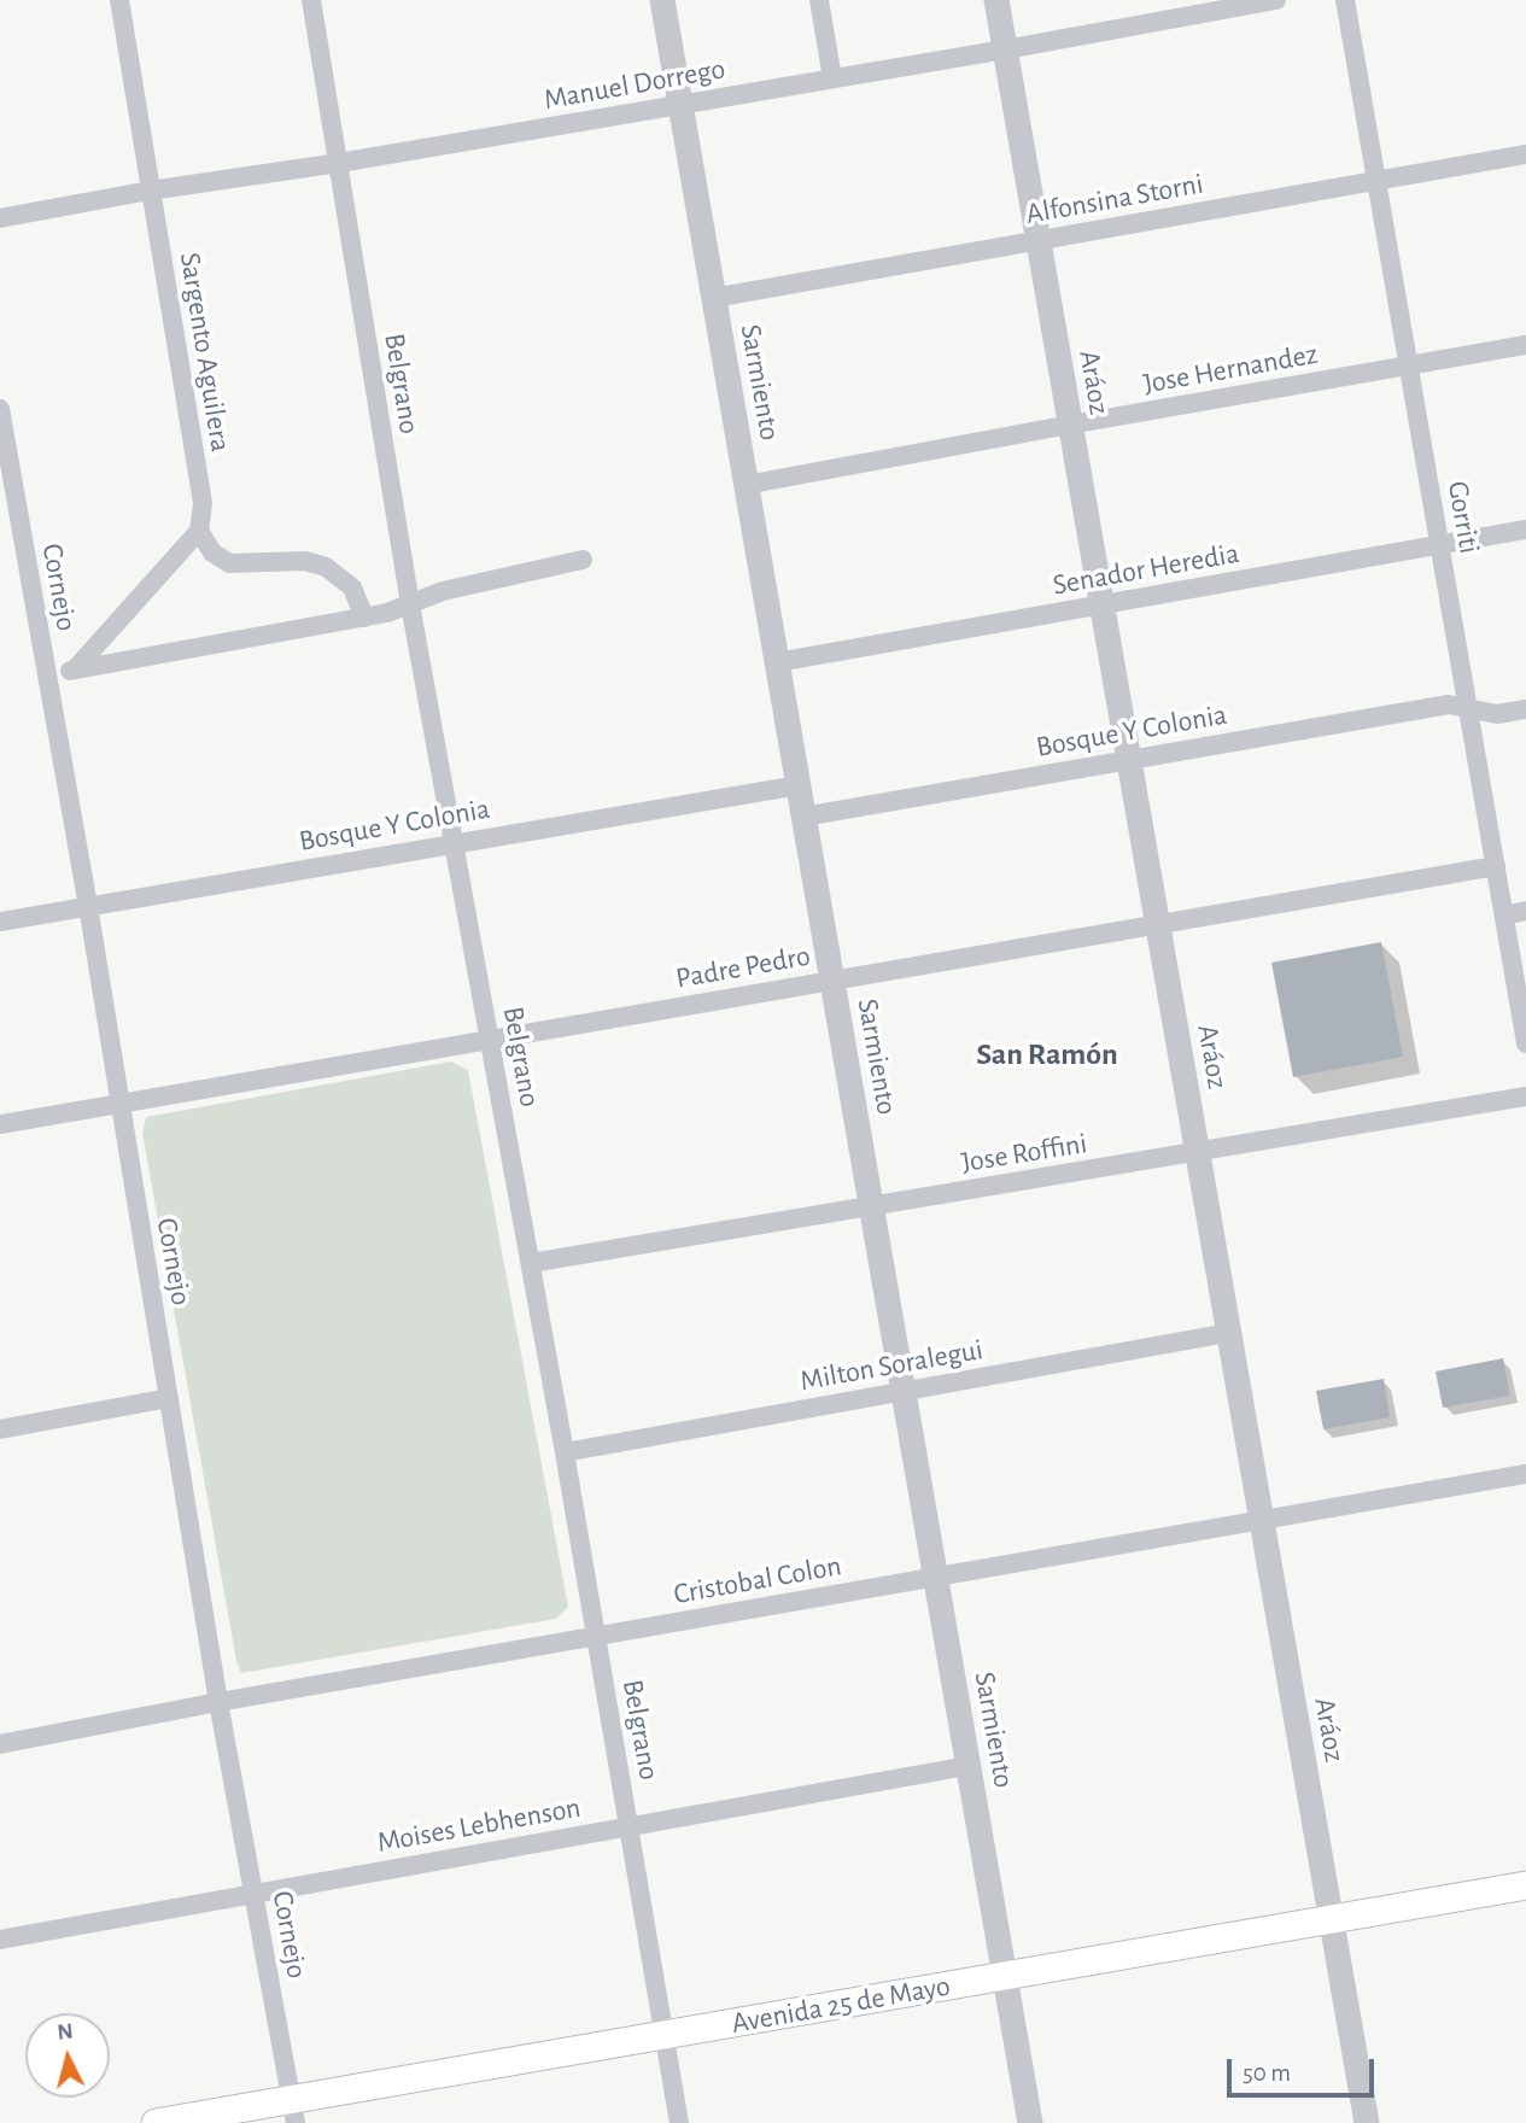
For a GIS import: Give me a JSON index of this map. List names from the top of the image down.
{
  "streets": {
    "main road": ["Avenida 25 de Mayo"],
    "street": [
      "Manuel Dorrego",
      "Alfonsina Storni",
      "Sargento Aguilera",
      "Jose Hernandez",
      "Sarmiento",
      "Aráoz",
      "Belgrano",
      "Gorriti",
      "Senador Heredia",
      "Cornejo",
      "Bosque Y Colonia",
      "Padre Pedro",
      "Jose Roffini",
      "Milton Soralegui",
      "Cristobal Colon",
      "Moises Lebhenson"
    ]
  },
  "crossings": [
    ["Manuel Dorrego", "Sargento Aguilera"],
    ["Manuel Dorrego", "Sarmiento"],
    ["Manuel Dorrego", "Aráoz"],
    ["Manuel Dorrego", "Belgrano"],
    ["Alfonsina Storni", "Sarmiento"],
    ["Alfonsina Storni", "Aráoz"],
    ["Alfonsina Storni", "Gorriti"],
    ["Jose Hernandez", "Sarmiento"],
    ["Jose Hernandez", "Aráoz"],
    ["Jose Hernandez", "Gorriti"],
    ["Sarmiento", "Senador Heredia"],
    ["Sarmiento", "Bosque Y Colonia"],
    ["Sarmiento", "Padre Pedro"],
    ["Sarmiento", "Jose Roffini"],
    ["Sarmiento", "Milton Soralegui"],
    ["Sarmiento", "Cristobal Colon"],
    ["Sarmiento", "Moises Lebhenson"],
    ["Sarmiento", "Avenida 25 de Mayo"],
    ["Aráoz", "Senador Heredia"],
    ["Aráoz", "Bosque Y Colonia"],
    ["Aráoz", "Padre Pedro"],
    ["Aráoz", "Jose Roffini"],
    ["Aráoz", "Milton Soralegui"],
    ["Aráoz", "Cristobal Colon"],
    ["Aráoz", "Avenida 25 de Mayo"],
    ["Belgrano", "Bosque Y Colonia"],
    ["Belgrano", "Padre Pedro"],
    ["Belgrano", "Jose Roffini"],
    ["Belgrano", "Milton Soralegui"],
    ["Belgrano", "Cristobal Colon"],
    ["Belgrano", "Moises Lebhenson"],
    ["Belgrano", "Avenida 25 de Mayo"],
    ["Gorriti", "Senador Heredia"],
    ["Gorriti", "Bosque Y Colonia"],
    ["Gorriti", "Padre Pedro"],
    ["Cornejo", "Bosque Y Colonia"],
    ["Cornejo", "Padre Pedro"],
    ["Cornejo", "Cristobal Colon"],
    ["Cornejo", "Moises Lebhenson"],
    ["Cornejo", "Avenida 25 de Mayo"]
  ],
  "districts": ["San Ramón"],
  "scale_bar": "50 m",
  "north": "top"
}
